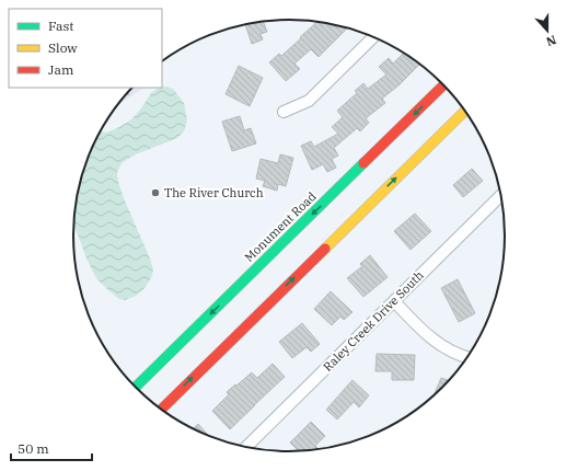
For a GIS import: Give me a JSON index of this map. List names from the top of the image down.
{
  "streets": {
    "main road": ["Monument Road"],
    "street": ["Raley Creek Drive South"]
  },
  "places": ["The River Church"],
  "legend": ["Fast", "Slow", "Jam"],
  "scale_bar": "50 m",
  "north": "bottom"
}
